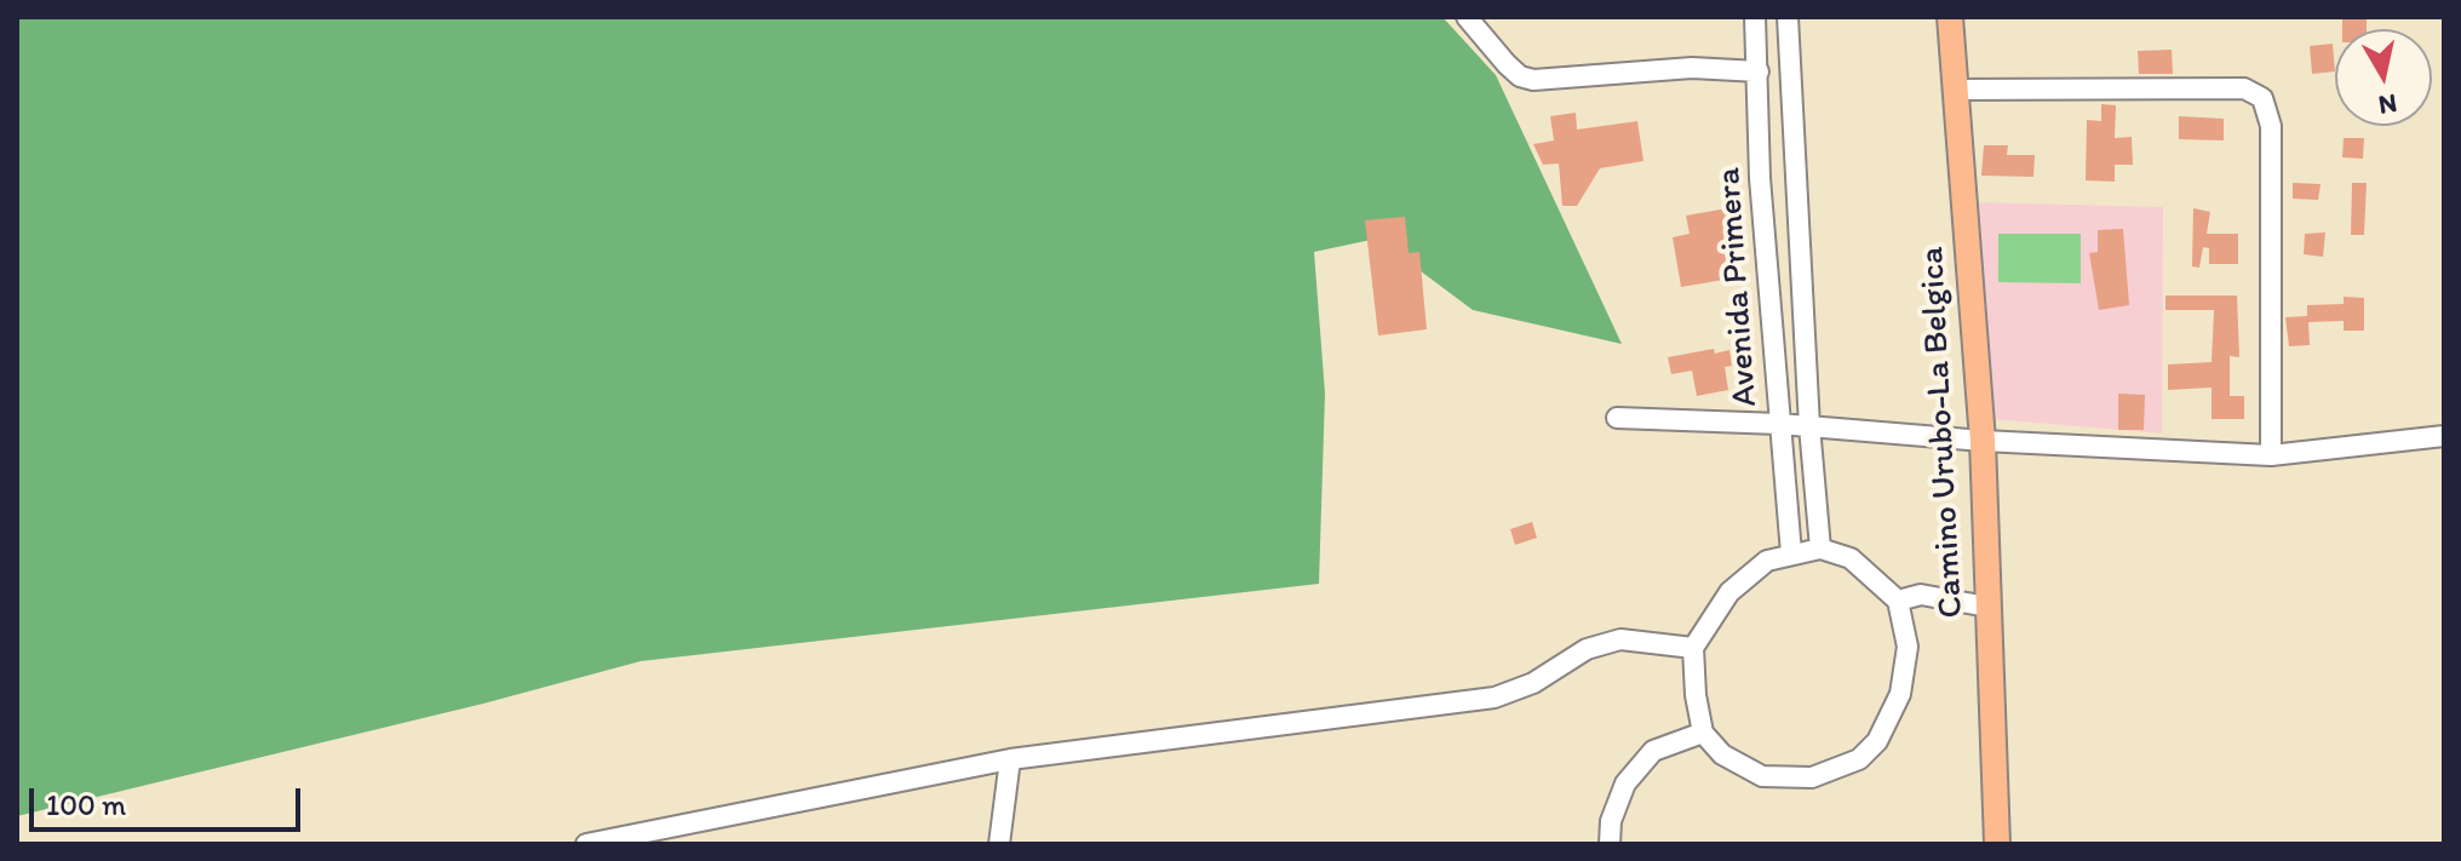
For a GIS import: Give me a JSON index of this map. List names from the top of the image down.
{
  "streets": {
    "main road": ["Camino Urubo-La Belgica"],
    "street": ["Avenida Primera"]
  },
  "scale_bar": "100 m",
  "north": "bottom"
}
